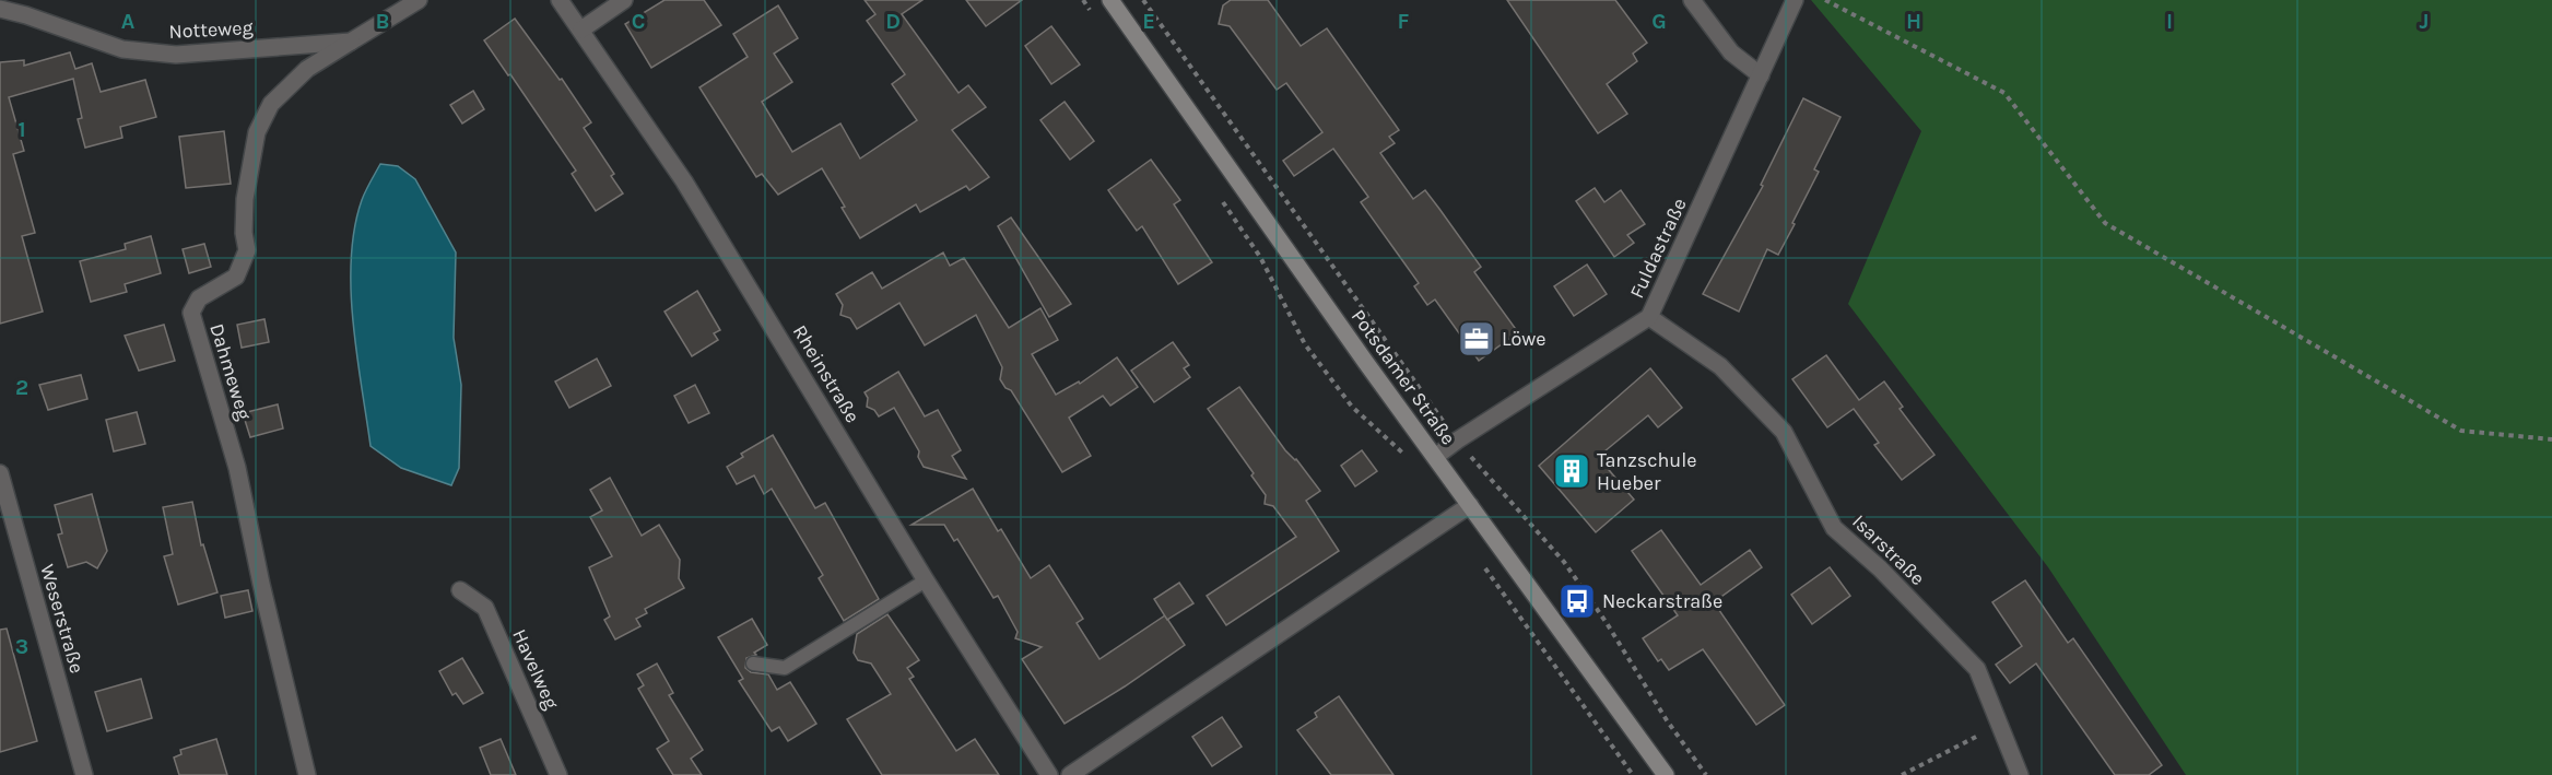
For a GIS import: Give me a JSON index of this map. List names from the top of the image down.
{
  "streets": {
    "main road": ["Potsdamer Straße"],
    "street": [
      "Notteweg",
      "Fuldastraße",
      "Dahmeweg",
      "Rheinstraße",
      "Isarstraße",
      "Weserstraße",
      "Havelweg"
    ]
  },
  "crossings": [
    ["Notteweg", "Dahmeweg"],
    ["Fuldastraße", "Potsdamer Straße"],
    ["Fuldastraße", "Isarstraße"]
  ],
  "places": {
    "office": ["Löwe"],
    "building": ["Tanzschule Hueber"],
    "bus stop": ["Neckarstraße"]
  },
  "grid": {
    "columns": [
      "A",
      "B",
      "C",
      "D",
      "E",
      "F",
      "G",
      "H",
      "I",
      "J"
    ],
    "rows": ["1", "2", "3"]
  }
}
